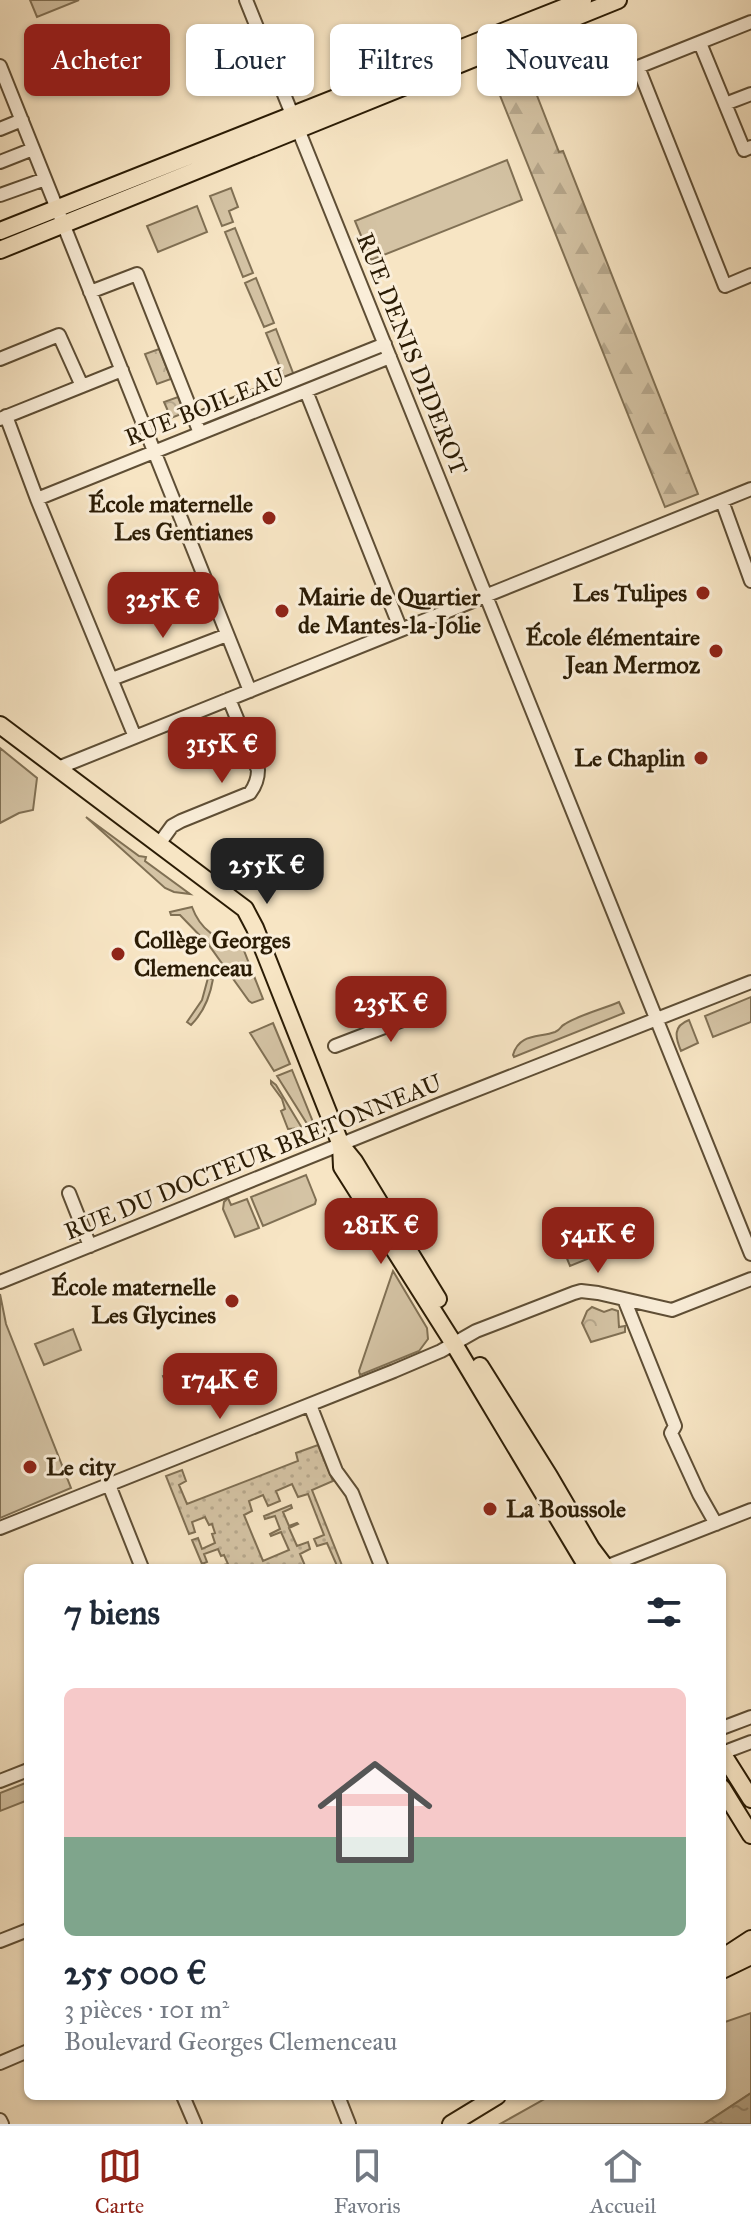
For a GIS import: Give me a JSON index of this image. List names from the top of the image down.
{
  "streets": {
    "street": ["RUE DENIS DIDEROT", "RUE BOILEAU", "RUE DU DOCTEUR BRETONNEAU"]
  },
  "crossings": [
    ["RUE DENIS DIDEROT", "RUE BOILEAU"],
    ["RUE DENIS DIDEROT", "RUE DU DOCTEUR BRETONNEAU"]
  ],
  "places": [
    "École maternelle Les Gentianes",
    "Les Tulipes",
    "Mairie de Quartier de Mantes-la-Jolie",
    "École élémentaire Jean Mermoz",
    "Le Chaplin",
    "Collège Georges Clemenceau",
    "École maternelle Les Glycines",
    "Le city",
    "La Boussole"
  ],
  "page": {
    "chip": [
      "Acheter",
      "Louer",
      "Filtres",
      "Nouveau"
    ],
    "price": [
      "325K €",
      "315K €",
      "255K €",
      "235K €",
      "281K €",
      "541K €",
      "174K €"
    ],
    "heading": "7 biens",
    "list": [
      {
        "name": "255 000 €",
        "note": "3 pièces · 101 m² · Boulevard Georges Clemenceau"
      }
    ],
    "tabs": ["Carte", "Favoris", "Accueil"]
  }
}
